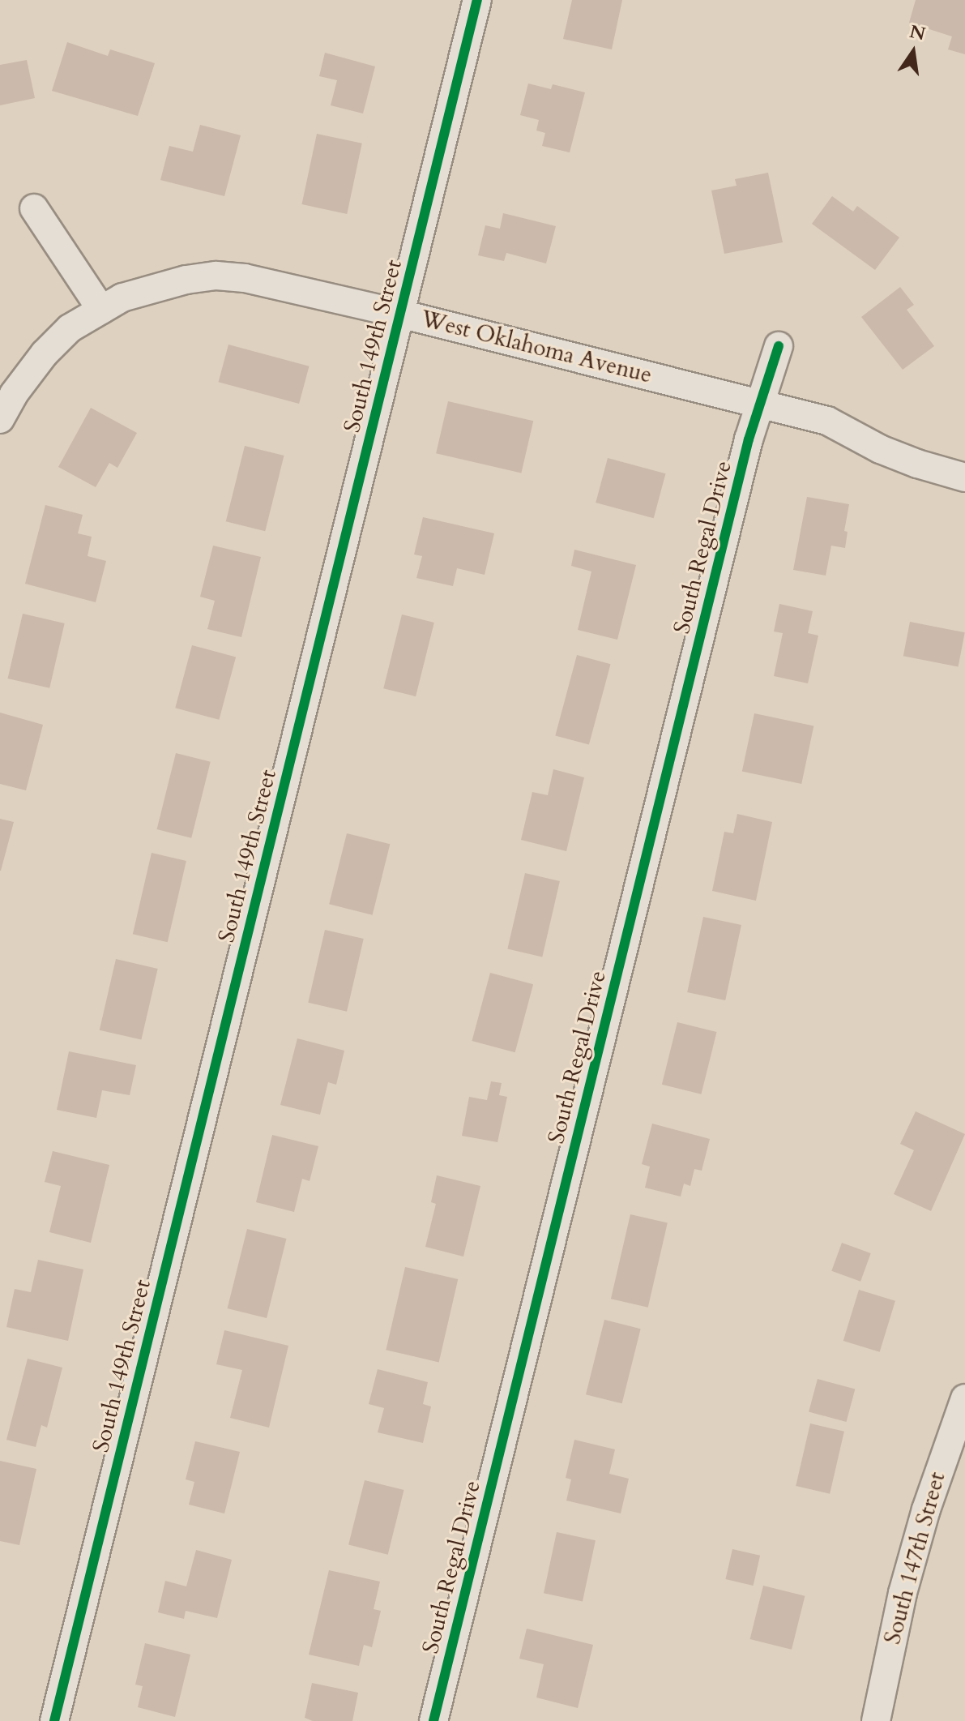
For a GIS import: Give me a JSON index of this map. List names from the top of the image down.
{
  "streets": {
    "street": [
      "South 149th Street",
      "West Oklahoma Avenue",
      "South Regal Drive",
      "South 147th Street"
    ]
  },
  "crossings": [
    ["South 149th Street", "West Oklahoma Avenue"],
    ["West Oklahoma Avenue", "South Regal Drive"]
  ],
  "north": "top"
}
